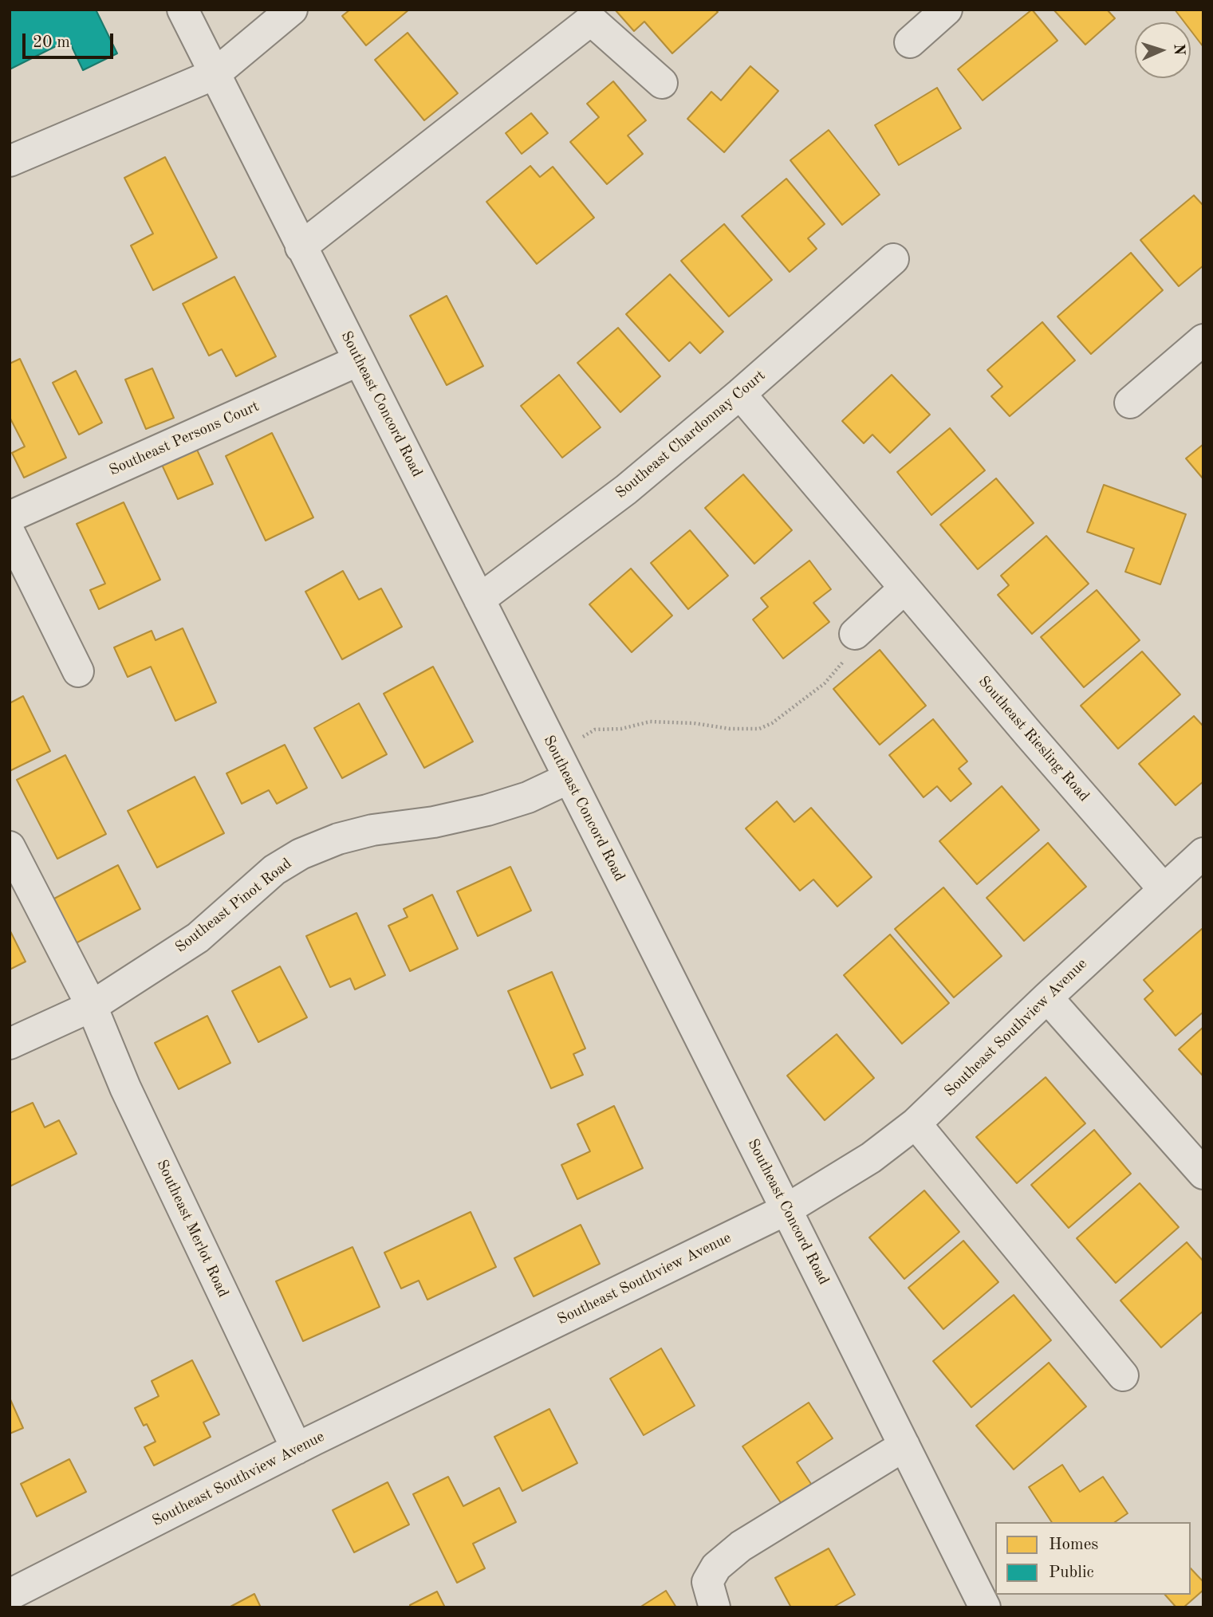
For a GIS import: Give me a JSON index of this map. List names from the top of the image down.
{
  "streets": {
    "street": [
      "Southeast Concord Road",
      "Southeast Chardonnay Court",
      "Southeast Persons Court",
      "Southeast Riesling Road",
      "Southeast Pinot Road",
      "Southeast Southview Avenue",
      "Southeast Merlot Road"
    ]
  },
  "crossings": [
    ["Southeast Concord Road", "Southeast Chardonnay Court"],
    ["Southeast Concord Road", "Southeast Persons Court"],
    ["Southeast Concord Road", "Southeast Pinot Road"],
    ["Southeast Concord Road", "Southeast Southview Avenue"],
    ["Southeast Chardonnay Court", "Southeast Riesling Road"],
    ["Southeast Riesling Road", "Southeast Southview Avenue"],
    ["Southeast Pinot Road", "Southeast Merlot Road"],
    ["Southeast Southview Avenue", "Southeast Merlot Road"]
  ],
  "legend": ["Homes", "Public"],
  "scale_bar": "20 m",
  "north": "right"
}
